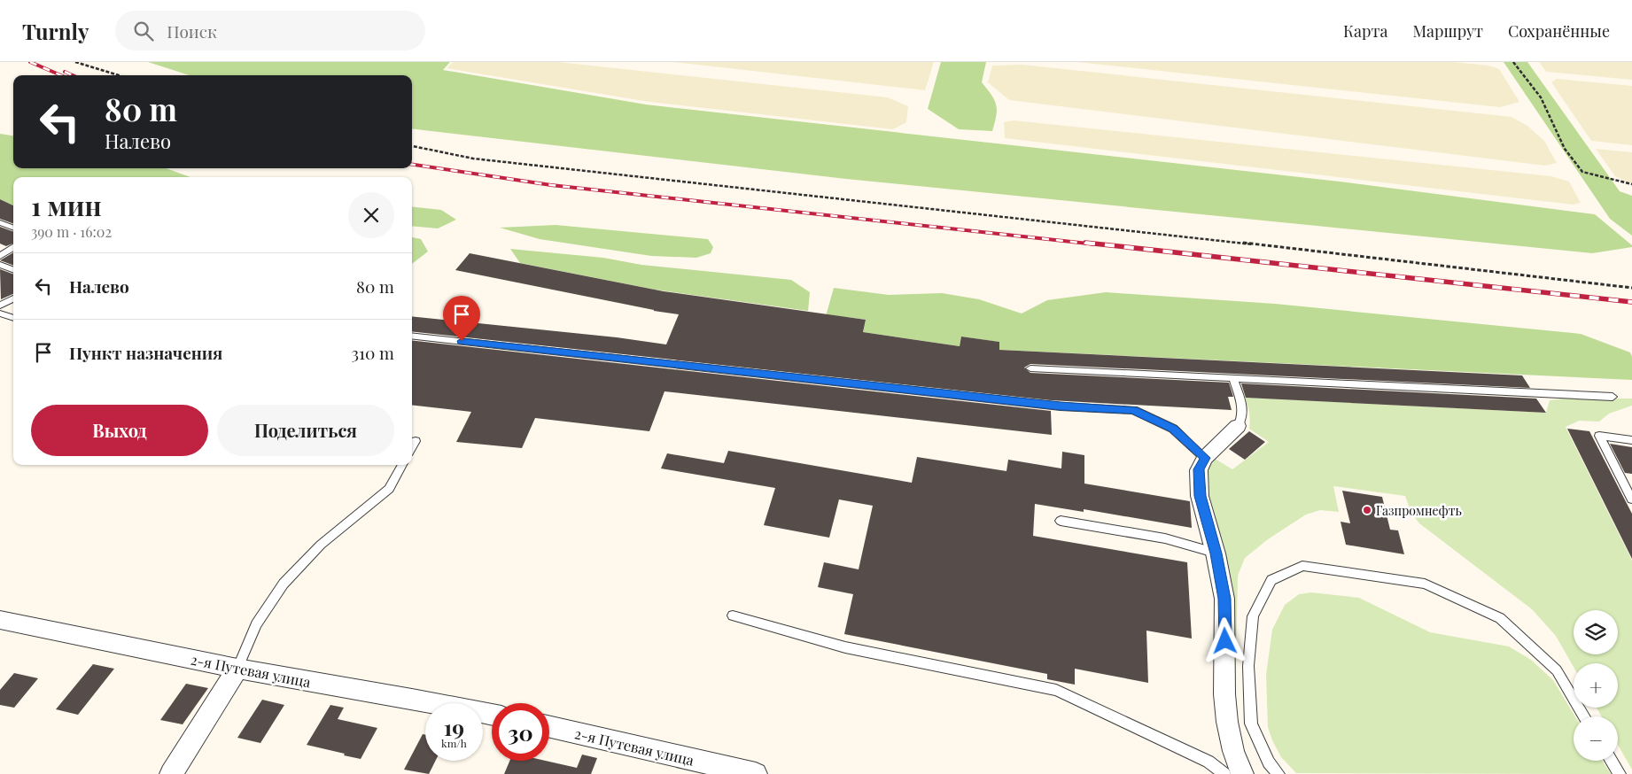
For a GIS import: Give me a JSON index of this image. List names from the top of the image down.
{
  "streets": {
    "street": ["2-я Путевая улица"]
  },
  "places": ["Газпромнефть"],
  "page": {
    "header": "Turnly",
    "search": "Поиск",
    "nav": ["Карта", "Маршрут", "Сохранённые"],
    "turn": ["80 m", "Налево"],
    "heading": ["1 мин", "390 m · 16:02"],
    "list": [
      {
        "name": "Налево",
        "value": "80 m"
      },
      {
        "name": "Пункт назначения",
        "value": "310 m"
      }
    ],
    "buttons": ["Выход", "Поделиться"],
    "map_buttons": ["+", "−"],
    "speed": "19 km/h",
    "limit": "30"
  }
}
